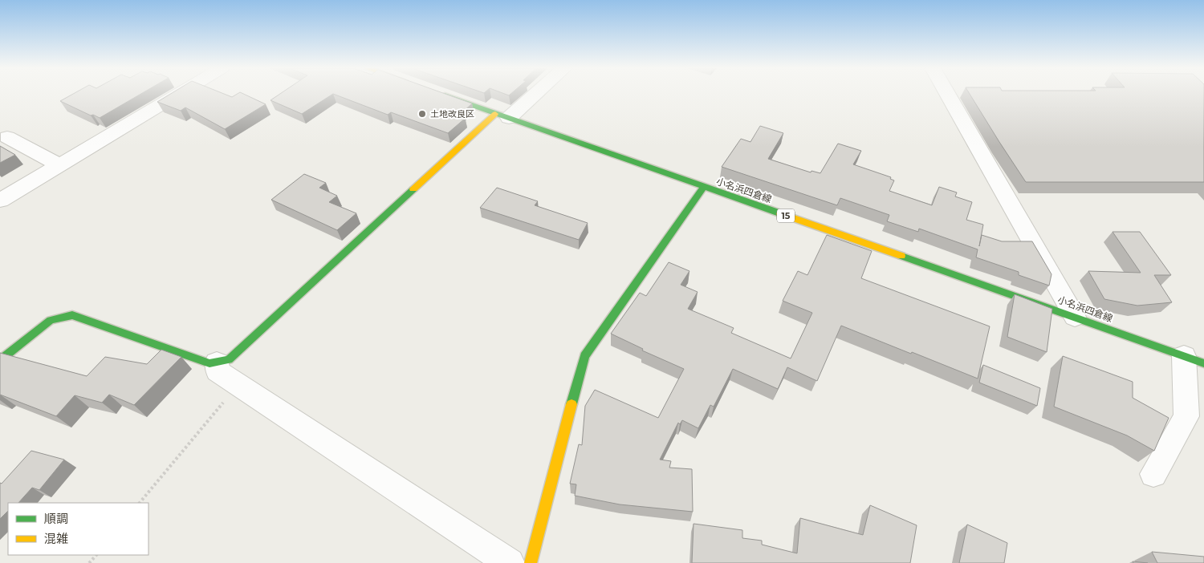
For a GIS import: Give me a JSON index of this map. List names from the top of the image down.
{
  "streets": {
    "street": ["小名浜四倉線", "15"]
  },
  "places": ["土地改良区"],
  "legend": ["順調", "混雑"]
}
